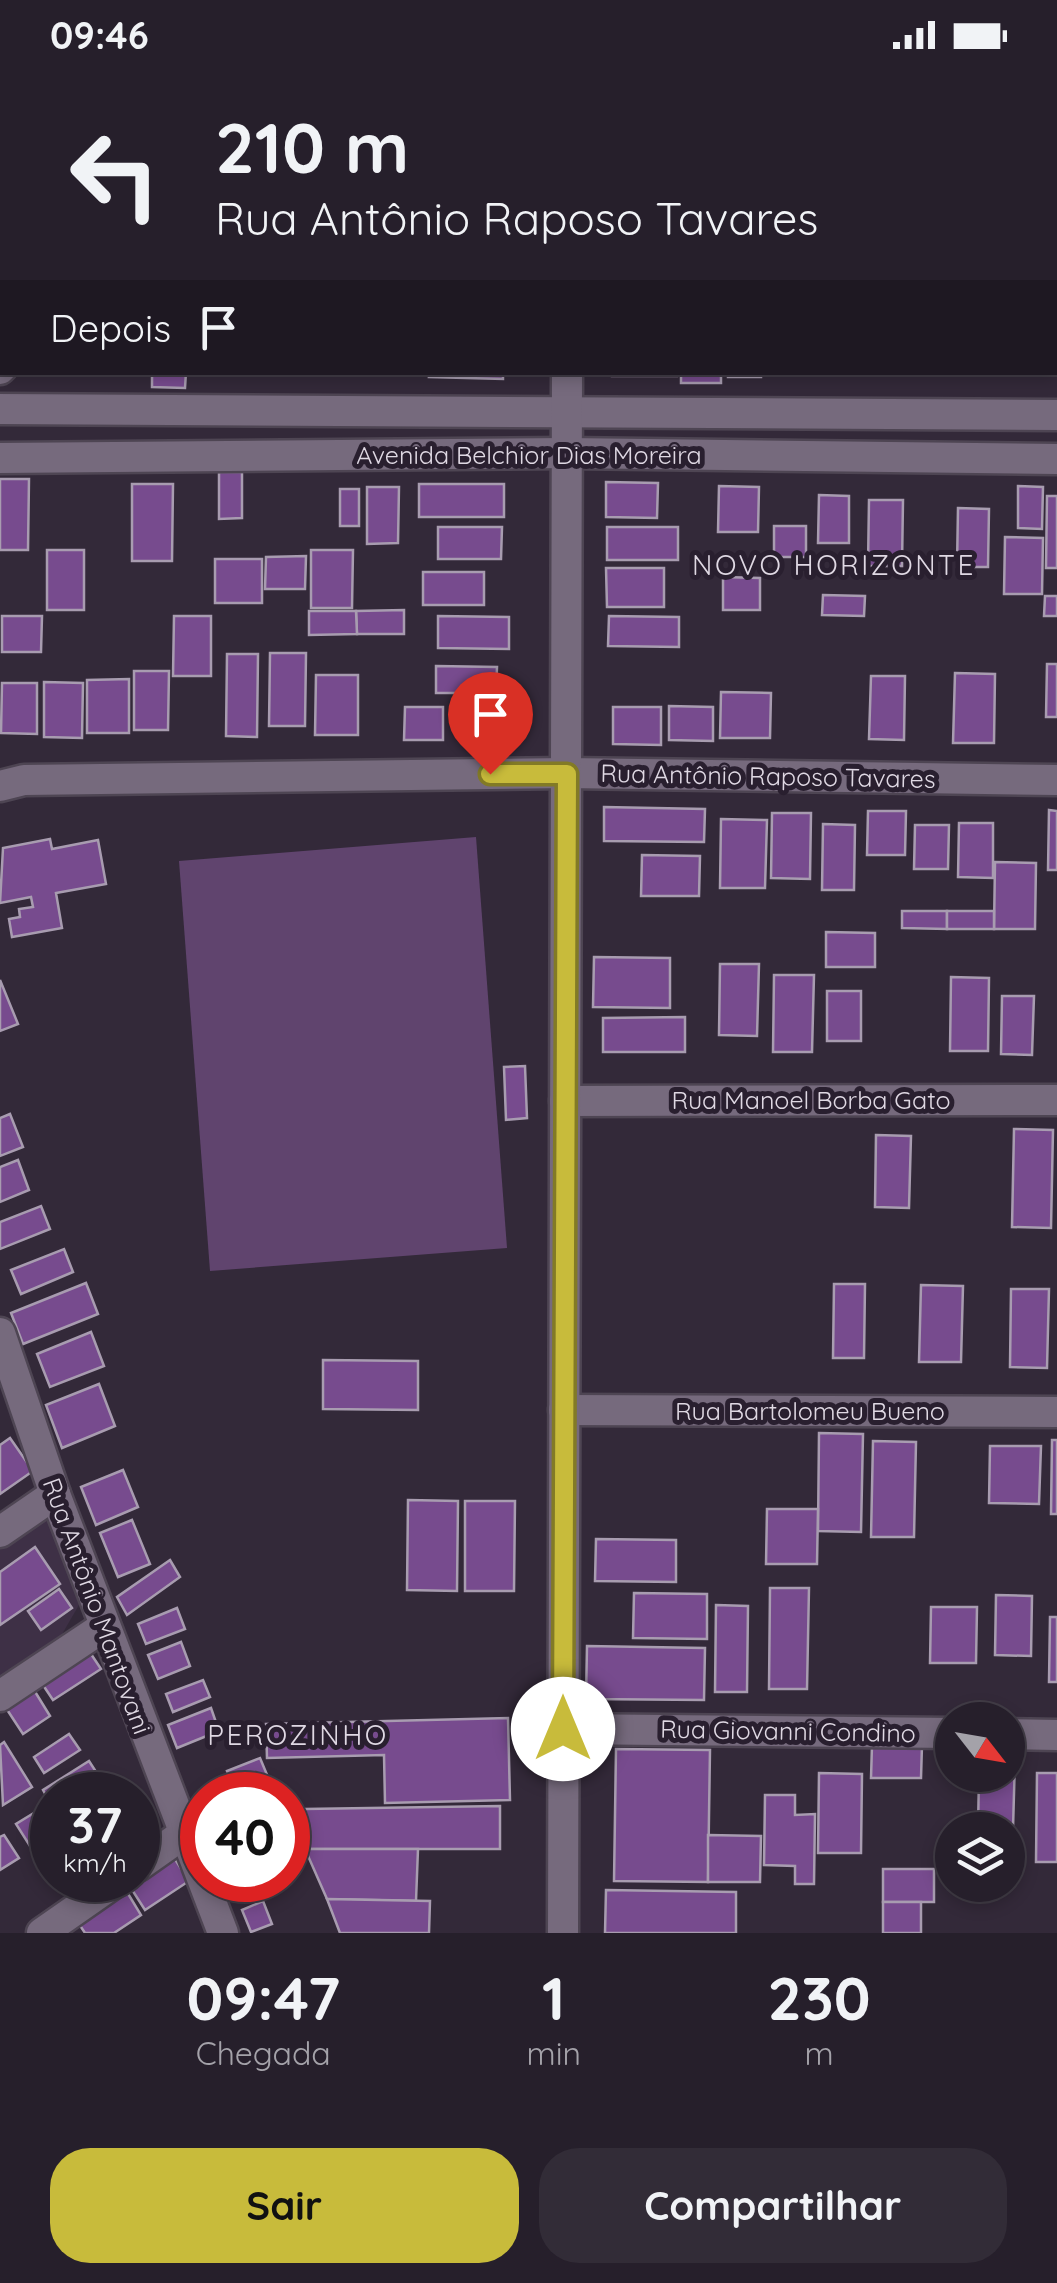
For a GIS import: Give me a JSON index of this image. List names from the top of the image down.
{
  "streets": {
    "street": [
      "Avenida Belchior Dias Moreira",
      "Rua Antônio Raposo Tavares",
      "Rua Manoel Borba Gato",
      "Rua Bartolomeu Bueno",
      "Rua Antônio Mantovani",
      "Rua Giovanni Condino"
    ]
  },
  "districts": ["NOVO HORIZONTE", "PEROZINHO"],
  "north": "bottom right",
  "page": {
    "status": "09:46",
    "turn": ["210 m", "Rua Antônio Raposo Tavares"],
    "then": "Depois",
    "speed": "37 km/h",
    "limit": "40",
    "eta": [
      "09:47",
      "Chegada",
      "1",
      "min",
      "230",
      "m"
    ],
    "buttons": ["Sair", "Compartilhar"]
  }
}
